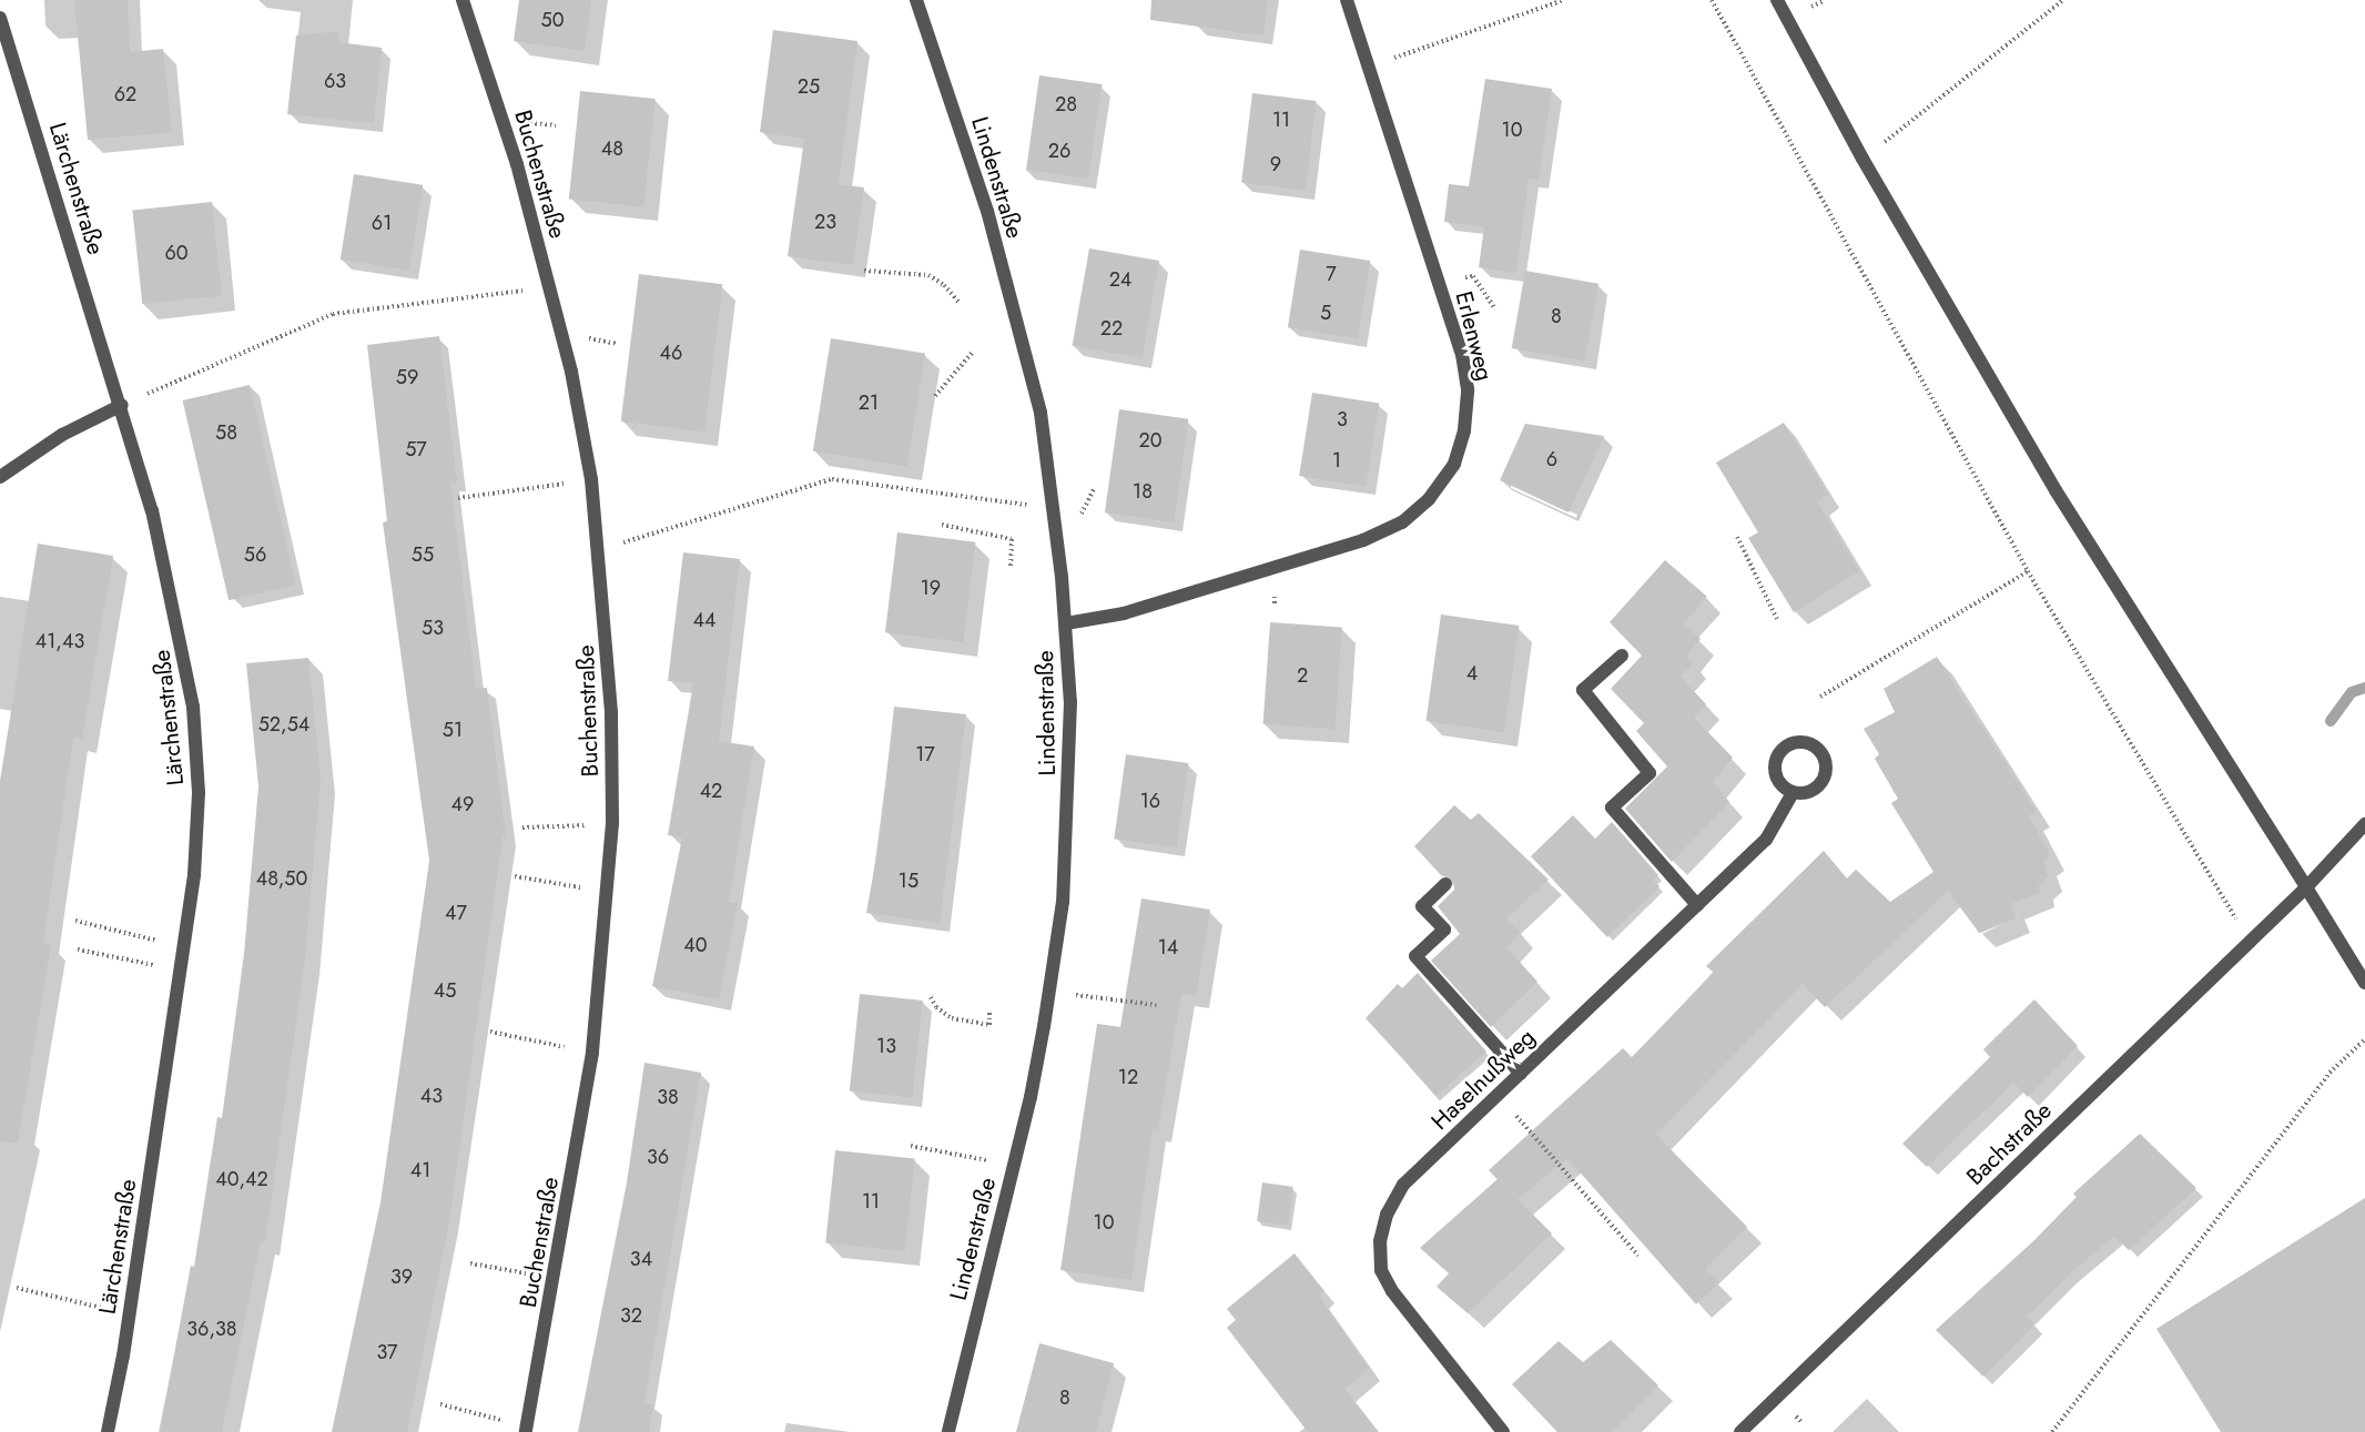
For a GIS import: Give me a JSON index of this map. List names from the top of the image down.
{
  "streets": {
    "street": [
      "Buchenstraße",
      "Lindenstraße",
      "Lärchenstraße",
      "Erlenweg",
      "Haselnußweg",
      "Bachstraße"
    ]
  },
  "crossings": [
    ["Lindenstraße", "Erlenweg"]
  ],
  "house_numbers": [
    "50",
    "63",
    "25",
    "62",
    "28",
    "11",
    "10",
    "48",
    "26",
    "9",
    "23",
    "61",
    "60",
    "7",
    "24",
    "5",
    "8",
    "22",
    "46",
    "59",
    "21",
    "3",
    "58",
    "20",
    "57",
    "6",
    "1",
    "18",
    "56",
    "55",
    "19",
    "44",
    "53",
    "41,43",
    "4",
    "2",
    "52,54",
    "51",
    "17",
    "42",
    "16",
    "49",
    "48,50",
    "15",
    "47",
    "40",
    "14",
    "45",
    "13",
    "12",
    "43",
    "38",
    "36",
    "41",
    "40,42",
    "11",
    "10",
    "34",
    "39",
    "32",
    "36,38",
    "37",
    "8"
  ]
}
